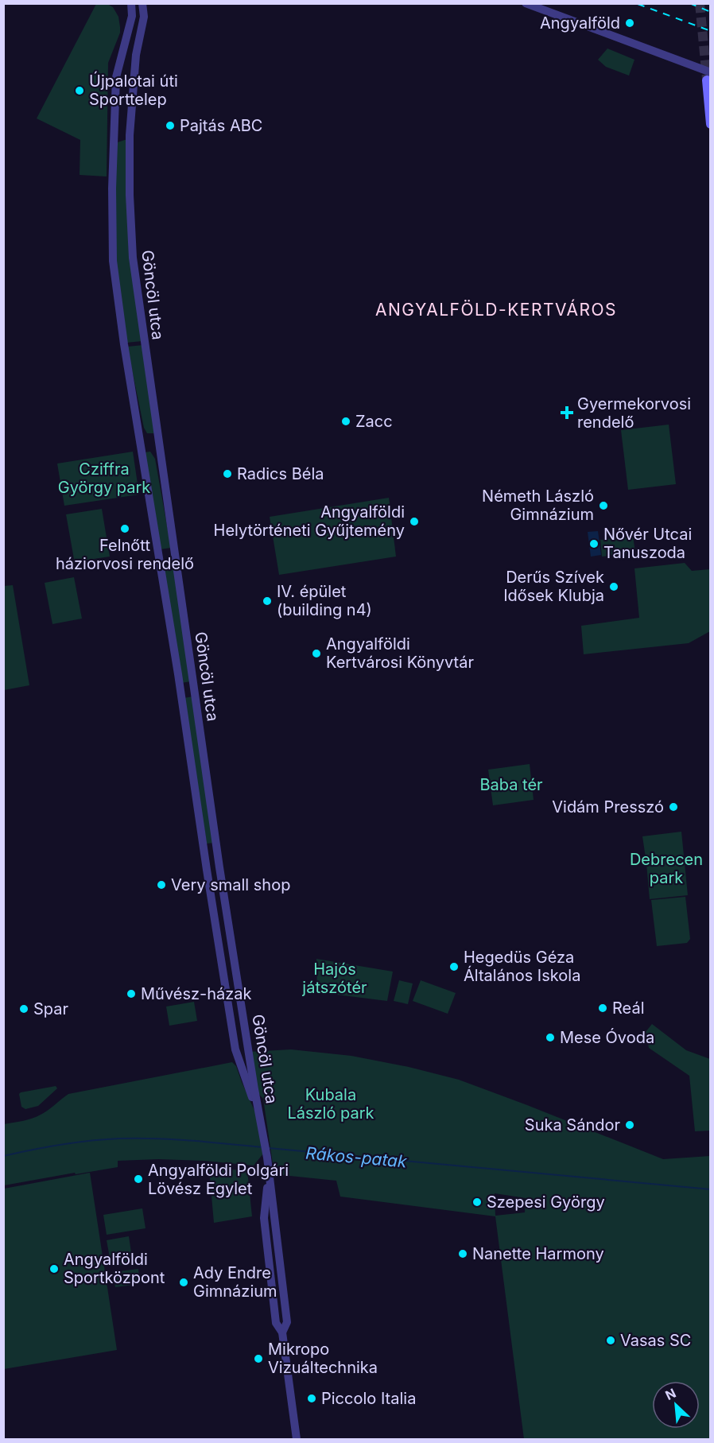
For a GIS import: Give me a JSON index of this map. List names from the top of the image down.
{
  "streets": {
    "street": ["Göncöl utca"]
  },
  "districts": ["ANGYALFÖLD-KERTVÁROS"],
  "water": ["Rákos-patak"],
  "parks": [
    "Cziffra György park",
    "Baba tér",
    "Debrecen park",
    "Hajós játszótér",
    "Kubala László park"
  ],
  "places": {
    "other": [
      "Angyalföld",
      "Újpalotai úti Sporttelep",
      "Pajtás ABC",
      "Zacc",
      "Radics Béla",
      "Németh László Gimnázium",
      "Angyalföldi Helytörténeti Gyűjtemény",
      "Felnőtt háziorvosi rendelő",
      "Nővér Utcai Tanuszoda",
      "Derűs Szívek Idősek Klubja",
      "IV. épület (building n4)",
      "Angyalföldi Kertvárosi Könyvtár",
      "Vidám Presszó",
      "Very small shop",
      "Hegedüs Géza Általános Iskola",
      "Művész-házak",
      "Reál",
      "Spar",
      "Mese Óvoda",
      "Suka Sándor",
      "Angyalföldi Polgári Lövész Egylet",
      "Szepesi György",
      "Nanette Harmony",
      "Angyalföldi Sportközpont",
      "Ady Endre Gimnázium",
      "Vasas SC",
      "Mikropo Vizuáltechnika",
      "Piccolo Italia"
    ],
    "health": ["Gyermekorvosi rendelő"]
  },
  "north": "top left"
}
